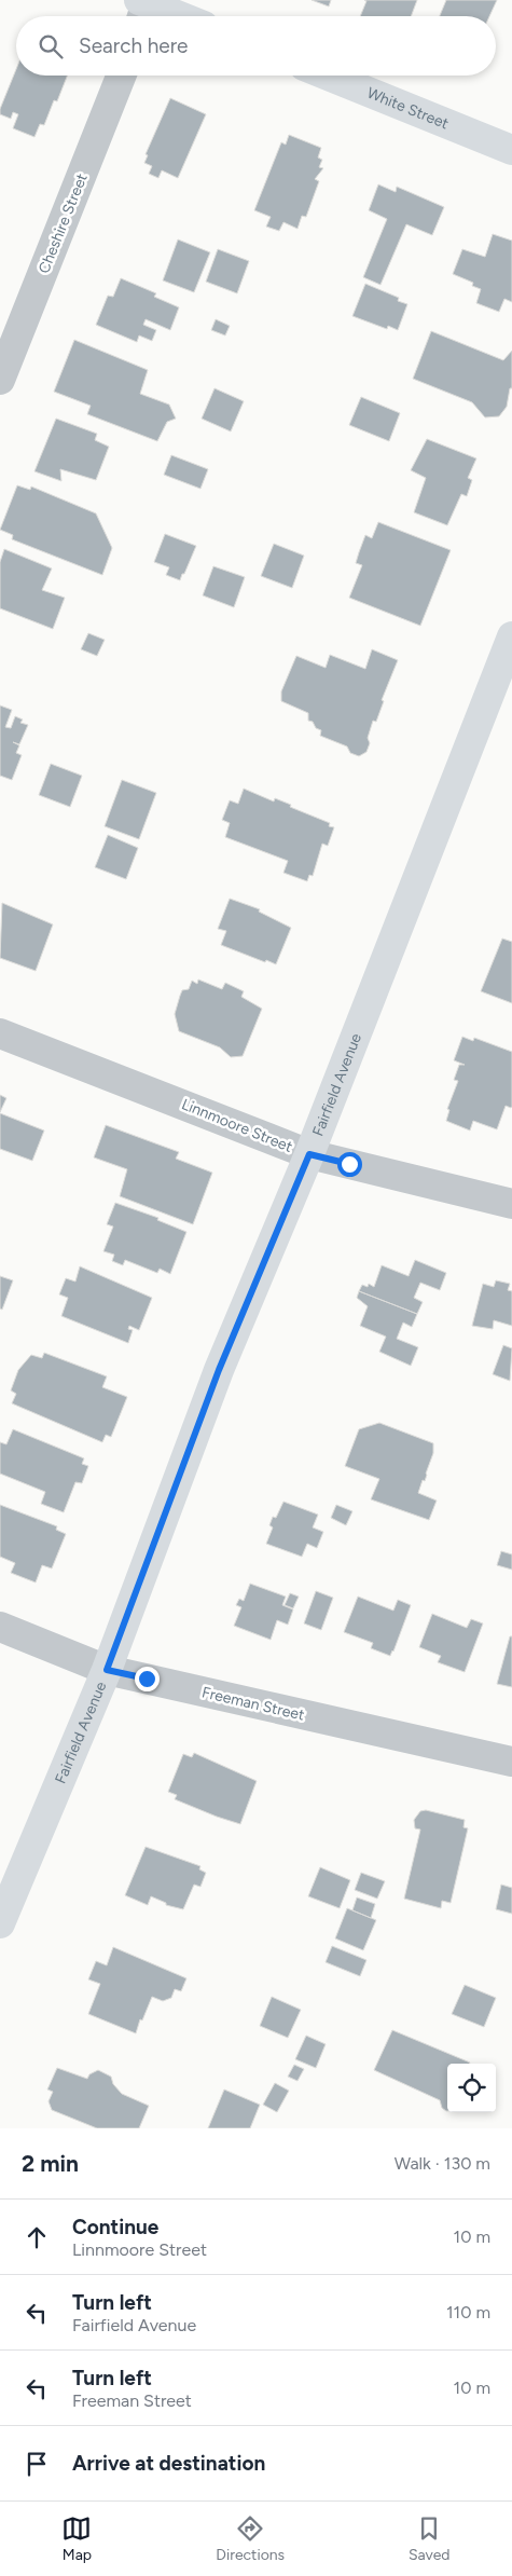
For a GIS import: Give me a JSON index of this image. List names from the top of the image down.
{
  "streets": {
    "main road": ["White Street", "Fairfield Avenue"],
    "street": ["Cheshire Street", "Linnmoore Street", "Freeman Street"]
  },
  "crossings": [
    ["Fairfield Avenue", "Linnmoore Street"],
    ["Fairfield Avenue", "Freeman Street"]
  ],
  "page": {
    "search": "Search here",
    "heading": ["2 min", "Walk · 130 m"],
    "list": [
      ["Continue", "Linnmoore Street", "10 m"],
      ["Turn left", "Fairfield Avenue", "110 m"],
      ["Turn left", "Freeman Street", "10 m"],
      "Arrive at destination"
    ],
    "nav": ["Map", "Directions", "Saved"]
  }
}
